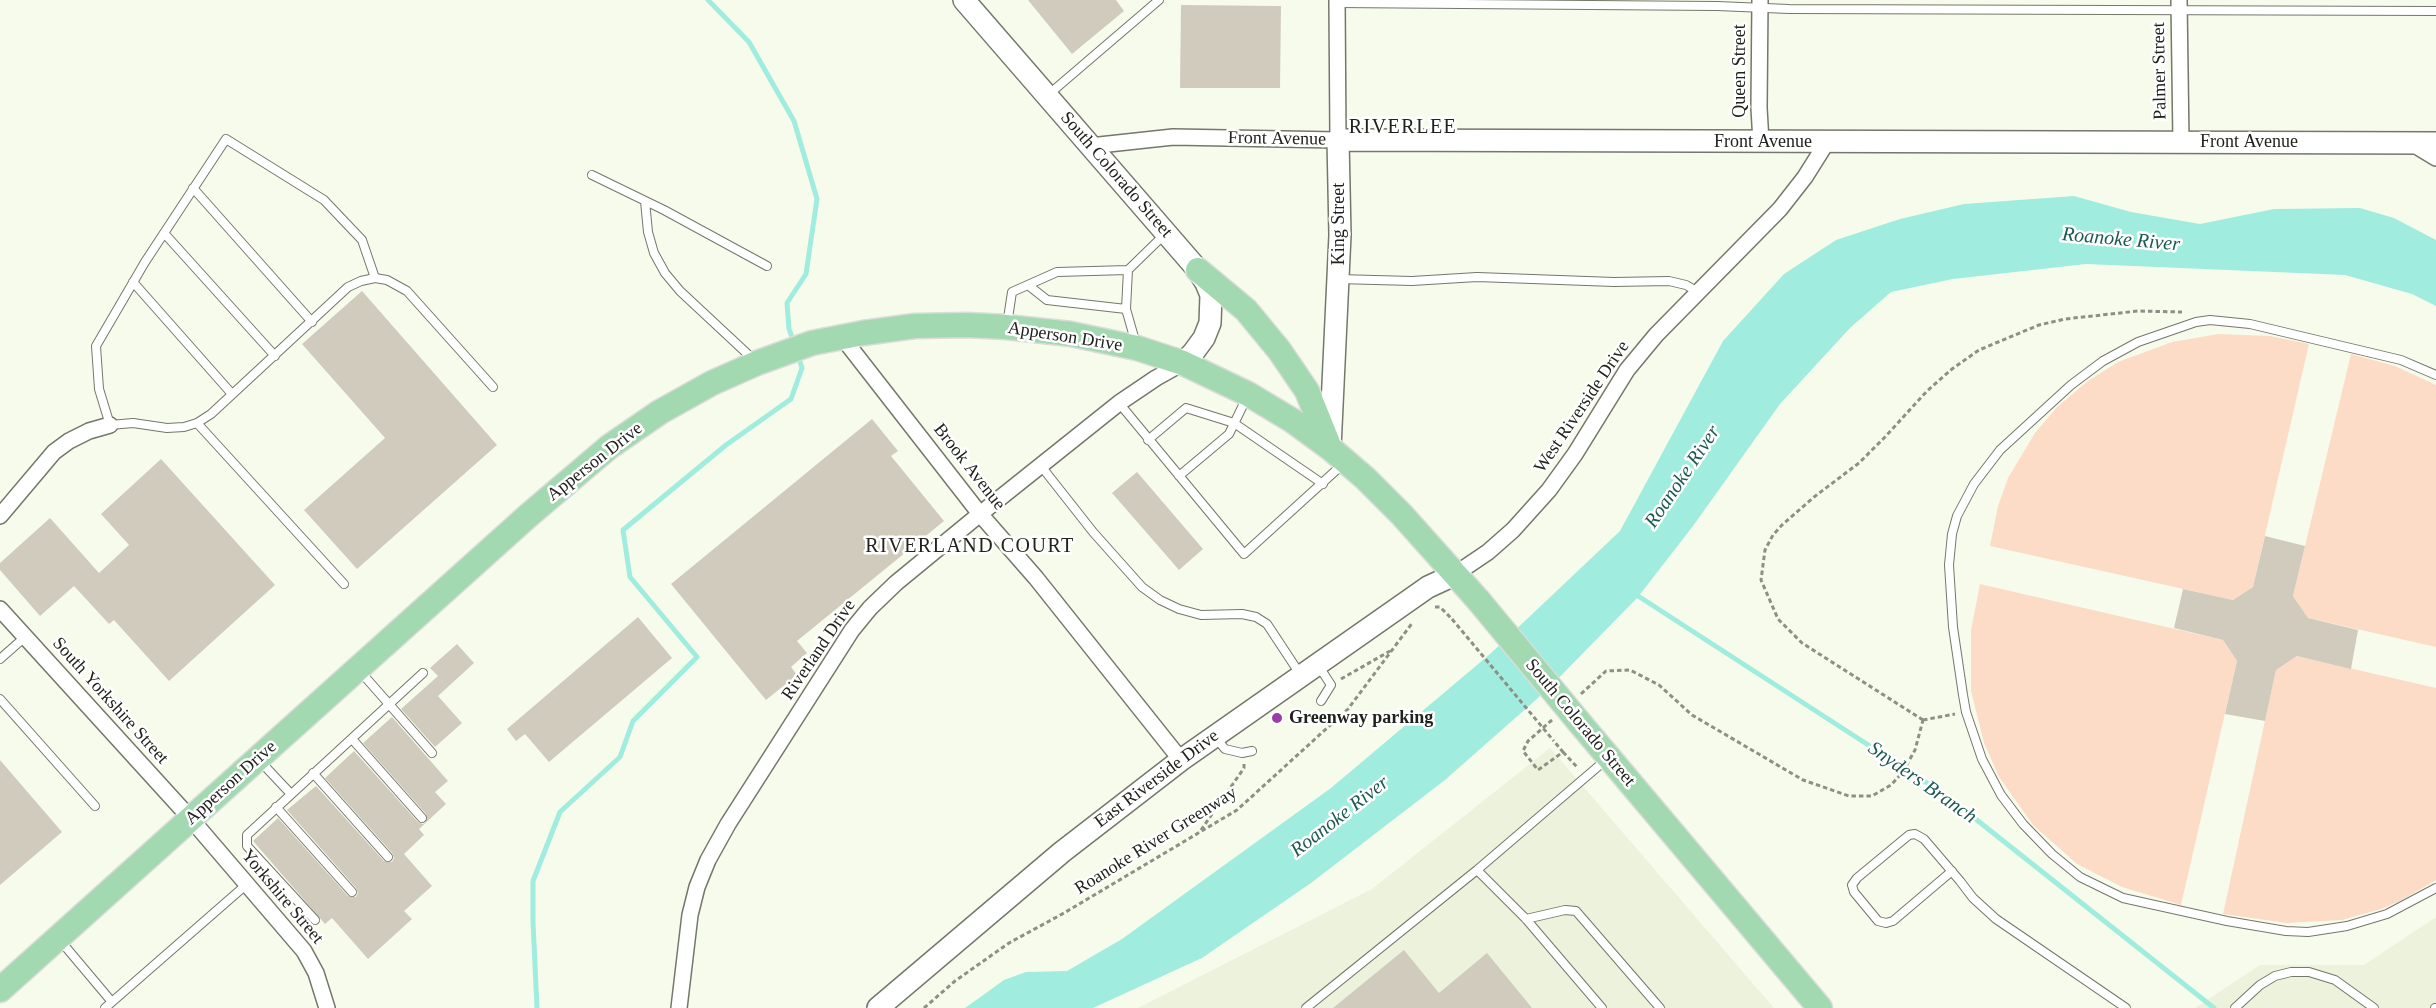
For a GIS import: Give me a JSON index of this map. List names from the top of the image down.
{
  "streets": {
    "main road": ["South Colorado Street", "Apperson Drive"],
    "street": [
      "Queen Street",
      "Palmer Street",
      "Front Avenue",
      "King Street",
      "West Riverside Drive",
      "Brook Avenue",
      "Riverland Drive",
      "South Yorkshire Street",
      "East Riverside Drive",
      "Yorkshire Street"
    ],
    "path": ["Roanoke River Greenway"]
  },
  "crossings": [
    ["Queen Street", "Front Avenue"],
    ["Palmer Street", "Front Avenue"],
    ["Front Avenue", "South Colorado Street"],
    ["Front Avenue", "King Street"],
    ["Front Avenue", "West Riverside Drive"],
    ["South Colorado Street", "King Street"],
    ["South Colorado Street", "Apperson Drive"],
    ["South Colorado Street", "West Riverside Drive"],
    ["South Colorado Street", "Riverland Drive"],
    ["South Colorado Street", "East Riverside Drive"],
    ["King Street", "Apperson Drive"],
    ["Apperson Drive", "Brook Avenue"],
    ["Apperson Drive", "Riverland Drive"],
    ["Apperson Drive", "South Yorkshire Street"],
    ["Apperson Drive", "Yorkshire Street"],
    ["West Riverside Drive", "East Riverside Drive"],
    ["Brook Avenue", "Riverland Drive"],
    ["Brook Avenue", "East Riverside Drive"],
    ["South Yorkshire Street", "Yorkshire Street"]
  ],
  "districts": ["RIVERLEE", "RIVERLAND COURT"],
  "water": ["Roanoke River", "Snyders Branch"],
  "places": ["Greenway parking"]
}
